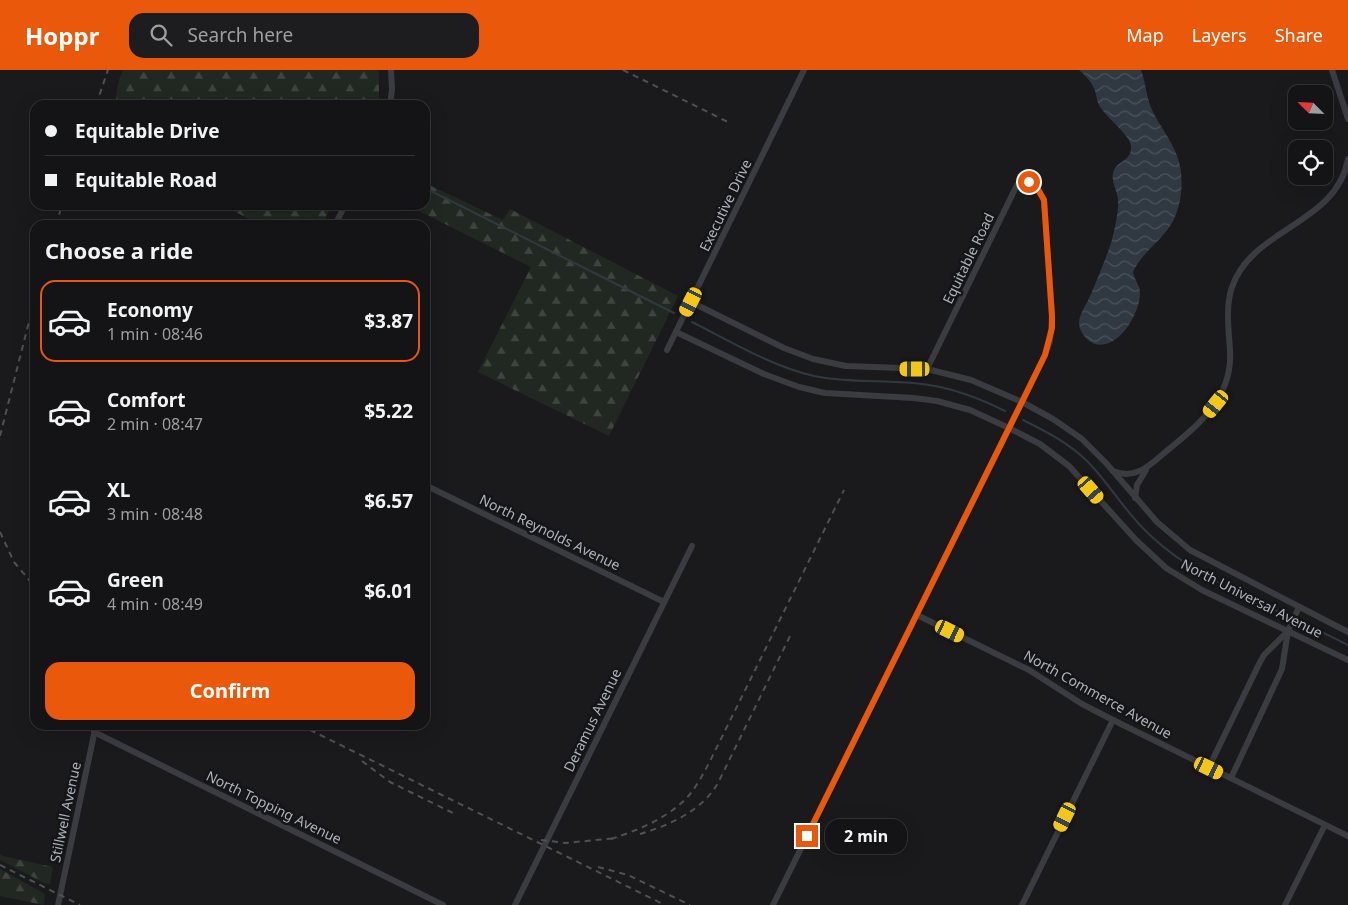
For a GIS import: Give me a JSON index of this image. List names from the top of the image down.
{
  "streets": {
    "street": [
      "Executive Drive",
      "Equitable Road",
      "North Reynolds Avenue",
      "North Universal Avenue",
      "North Commerce Avenue",
      "Deramus Avenue",
      "North Topping Avenue",
      "Stillwell Avenue"
    ]
  },
  "crossings": [
    ["Executive Drive", "North Universal Avenue"],
    ["Equitable Road", "North Universal Avenue"],
    ["North Reynolds Avenue", "Deramus Avenue"]
  ],
  "north": "top left",
  "page": {
    "header": "Hoppr",
    "search": "Search here",
    "nav": ["Map", "Layers", "Share"],
    "banner": ["Equitable Drive", "Equitable Road"],
    "heading": "Choose a ride",
    "list": [
      {
        "name": "Economy",
        "note": "1 min · 08:46",
        "value": "$3.87"
      },
      {
        "name": "Comfort",
        "note": "2 min · 08:47",
        "value": "$5.22"
      },
      {
        "name": "XL",
        "note": "3 min · 08:48",
        "value": "$6.57"
      },
      {
        "name": "Green",
        "note": "4 min · 08:49",
        "value": "$6.01"
      }
    ],
    "buttons": "Confirm",
    "bubble": "2 min"
  }
}
